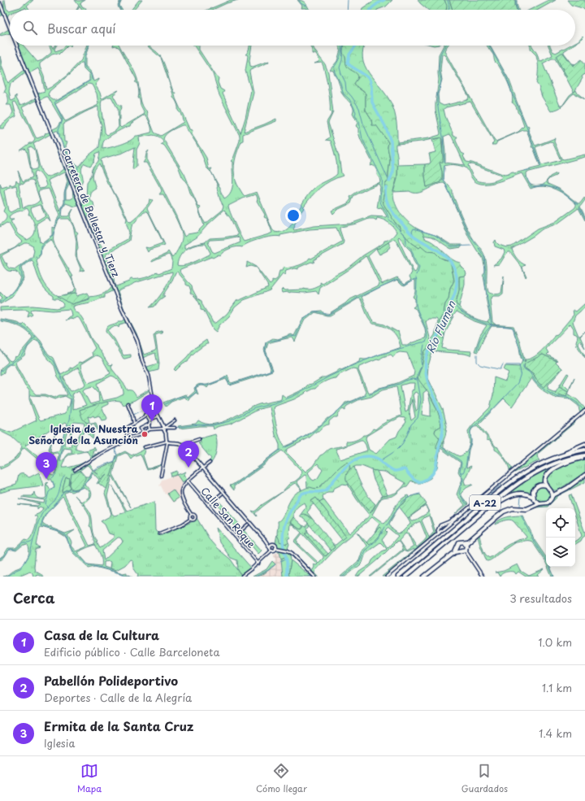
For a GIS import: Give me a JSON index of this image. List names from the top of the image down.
{
  "streets": {
    "highway": ["A-22"],
    "street": ["Carretera de Bellestar y Tierz", "Calle San Roque"]
  },
  "water": ["Río Flumen"],
  "places": ["Iglesia de Nuestra Señora de la Asunción"],
  "page": {
    "search": "Buscar aquí",
    "pins": ["1", "2", "3"],
    "heading": ["Cerca", "3 resultados"],
    "list": [
      {
        "mark": "1",
        "name": "Casa de la Cultura",
        "note": "Edificio público · Calle Barceloneta",
        "value": "1.0 km"
      },
      {
        "mark": "2",
        "name": "Pabellón Polideportivo",
        "note": "Deportes · Calle de la Alegría",
        "value": "1.1 km"
      },
      {
        "mark": "3",
        "name": "Ermita de la Santa Cruz",
        "note": "Iglesia",
        "value": "1.4 km"
      }
    ],
    "nav": ["Mapa", "Cómo llegar", "Guardados"]
  }
}
